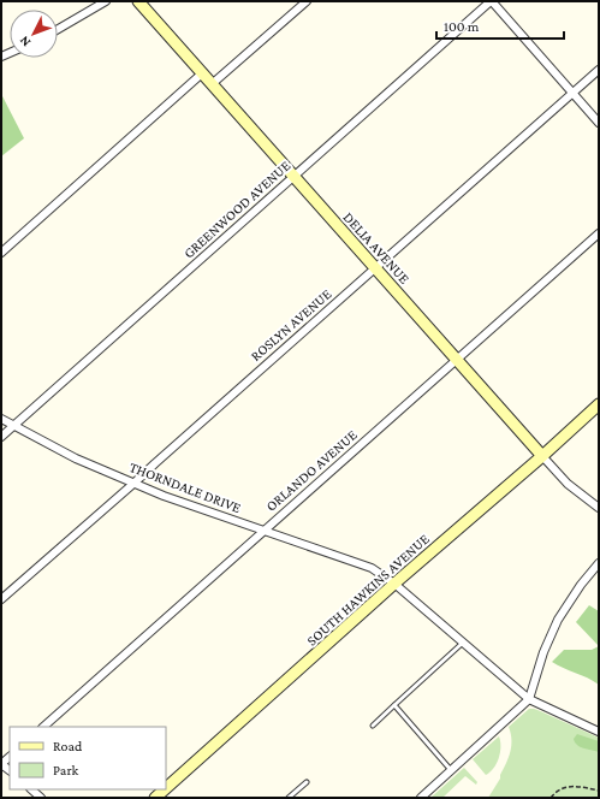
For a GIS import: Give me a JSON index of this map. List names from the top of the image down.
{
  "streets": {
    "street": [
      "GREENWOOD AVENUE",
      "DELIA AVENUE",
      "ROSLYN AVENUE",
      "ORLANDO AVENUE",
      "THORNDALE DRIVE",
      "SOUTH HAWKINS AVENUE"
    ]
  },
  "crossings": [
    ["GREENWOOD AVENUE", "DELIA AVENUE"],
    ["GREENWOOD AVENUE", "THORNDALE DRIVE"],
    ["DELIA AVENUE", "ROSLYN AVENUE"],
    ["DELIA AVENUE", "ORLANDO AVENUE"],
    ["DELIA AVENUE", "SOUTH HAWKINS AVENUE"],
    ["ROSLYN AVENUE", "THORNDALE DRIVE"],
    ["ORLANDO AVENUE", "THORNDALE DRIVE"],
    ["THORNDALE DRIVE", "SOUTH HAWKINS AVENUE"]
  ],
  "legend": ["Road", "Park"],
  "scale_bar": "100 m",
  "north": "bottom left"
}
